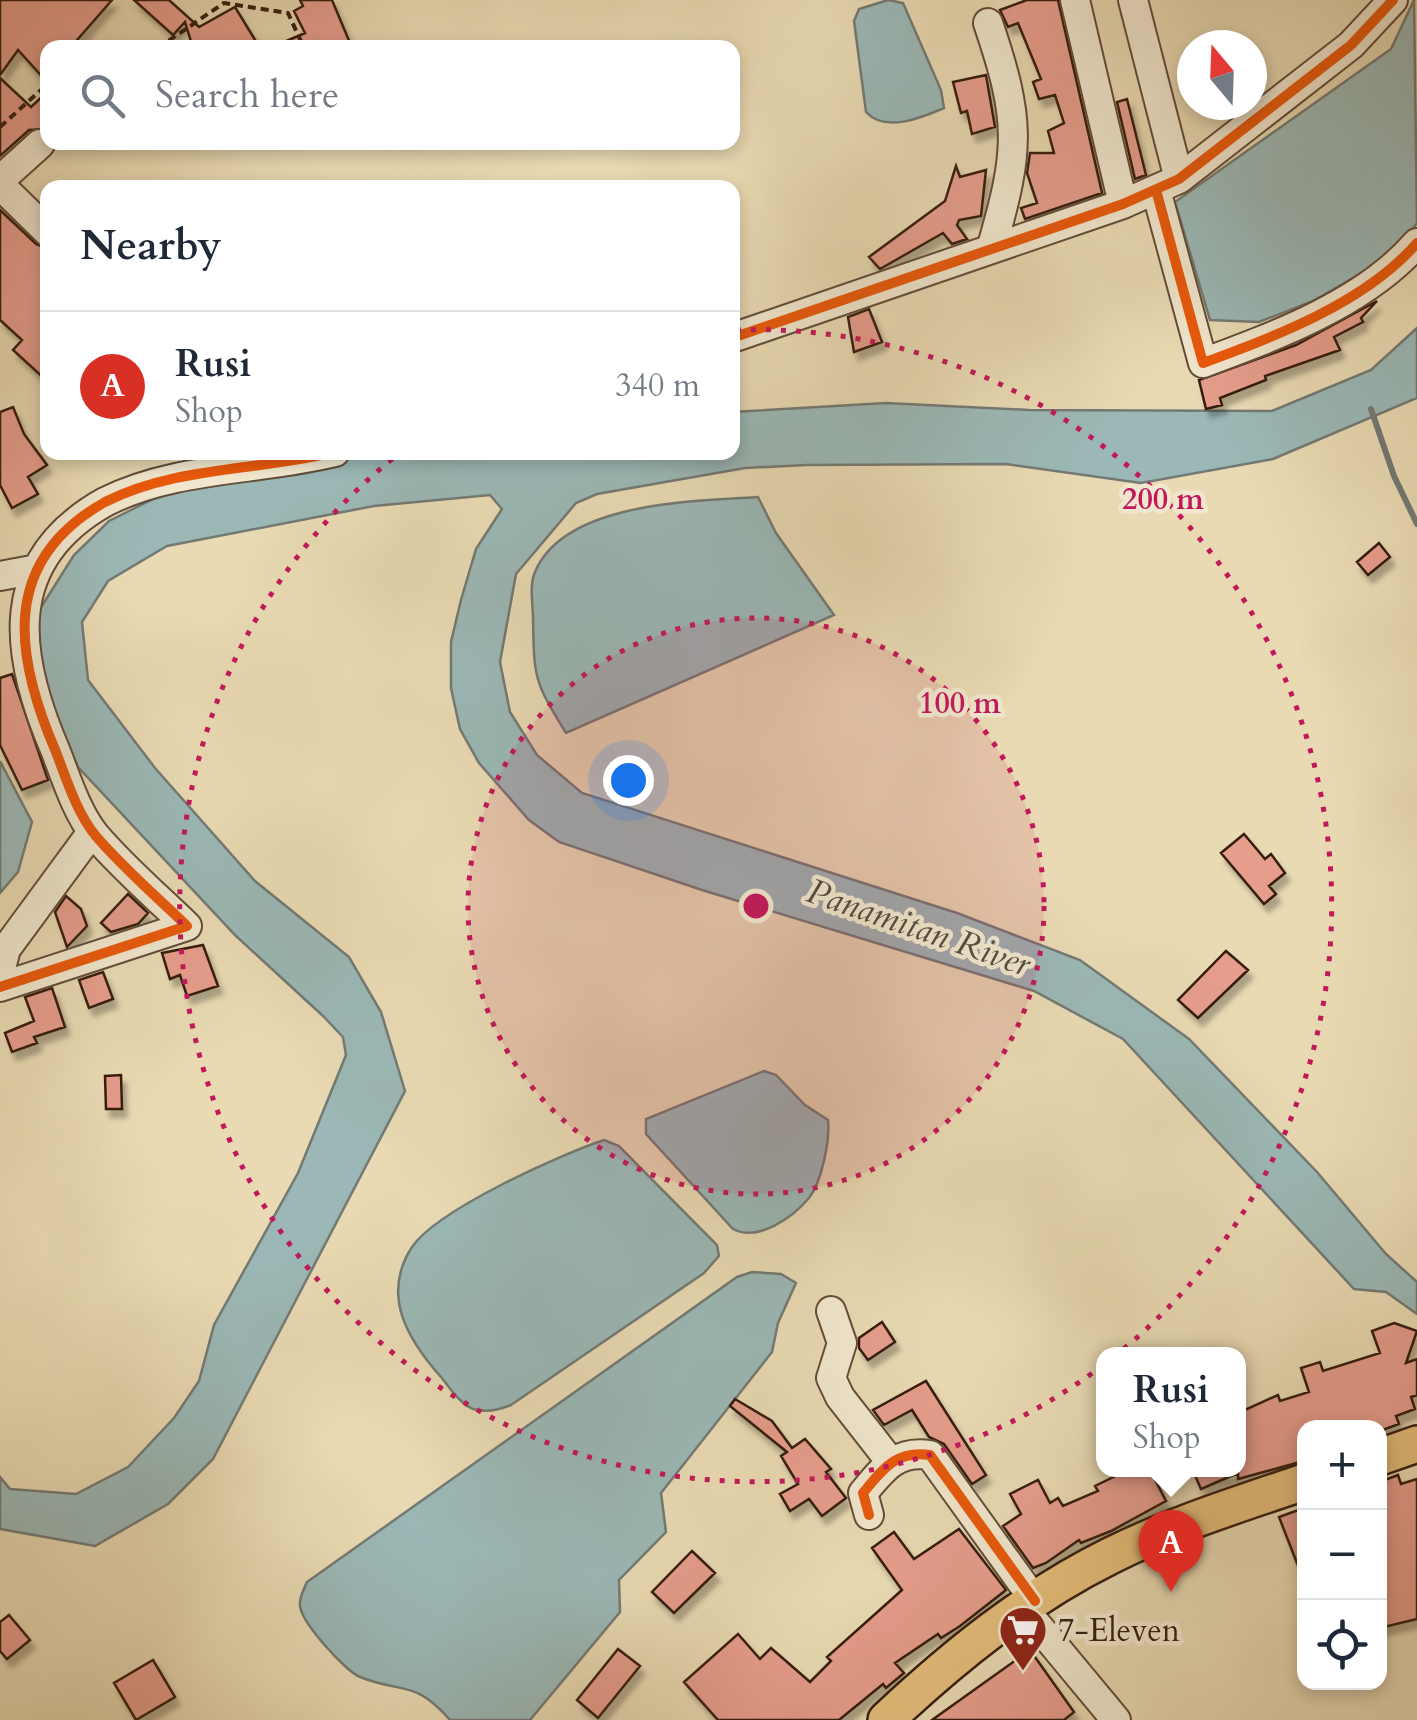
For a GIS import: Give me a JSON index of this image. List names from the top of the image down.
{
  "water": ["Panamitan River"],
  "places": {
    "supermarket": ["7-Eleven"]
  },
  "north": "top",
  "page": {
    "search": "Search here",
    "heading": "Nearby",
    "list": [
      {
        "mark": "A",
        "name": "Rusi",
        "note": "Shop",
        "value": "340 m"
      }
    ],
    "popup": ["Rusi", "Shop"],
    "map_buttons": ["+", "−"],
    "pins": "A"
  },
  "rings": ["200 m", "100 m"]
}
